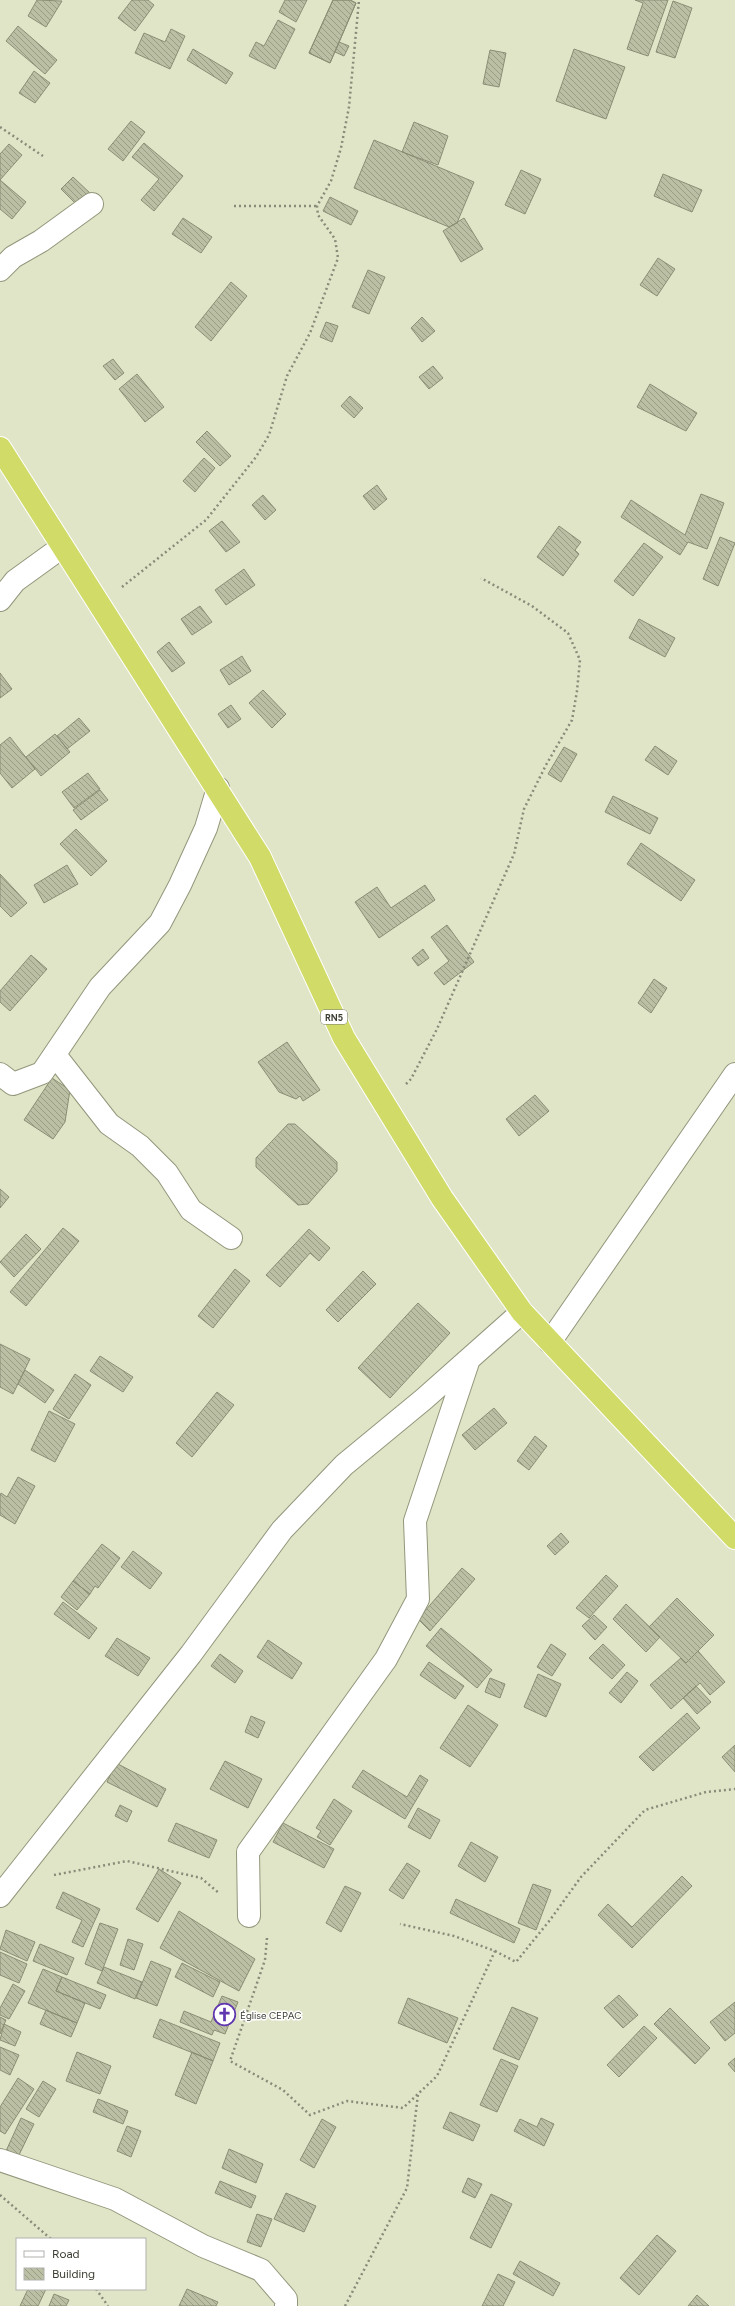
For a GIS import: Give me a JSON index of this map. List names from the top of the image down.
{
  "streets": {
    "highway": ["RN5"]
  },
  "places": {
    "church": ["Église CEPAC"]
  },
  "legend": ["Road", "Building"]
}
